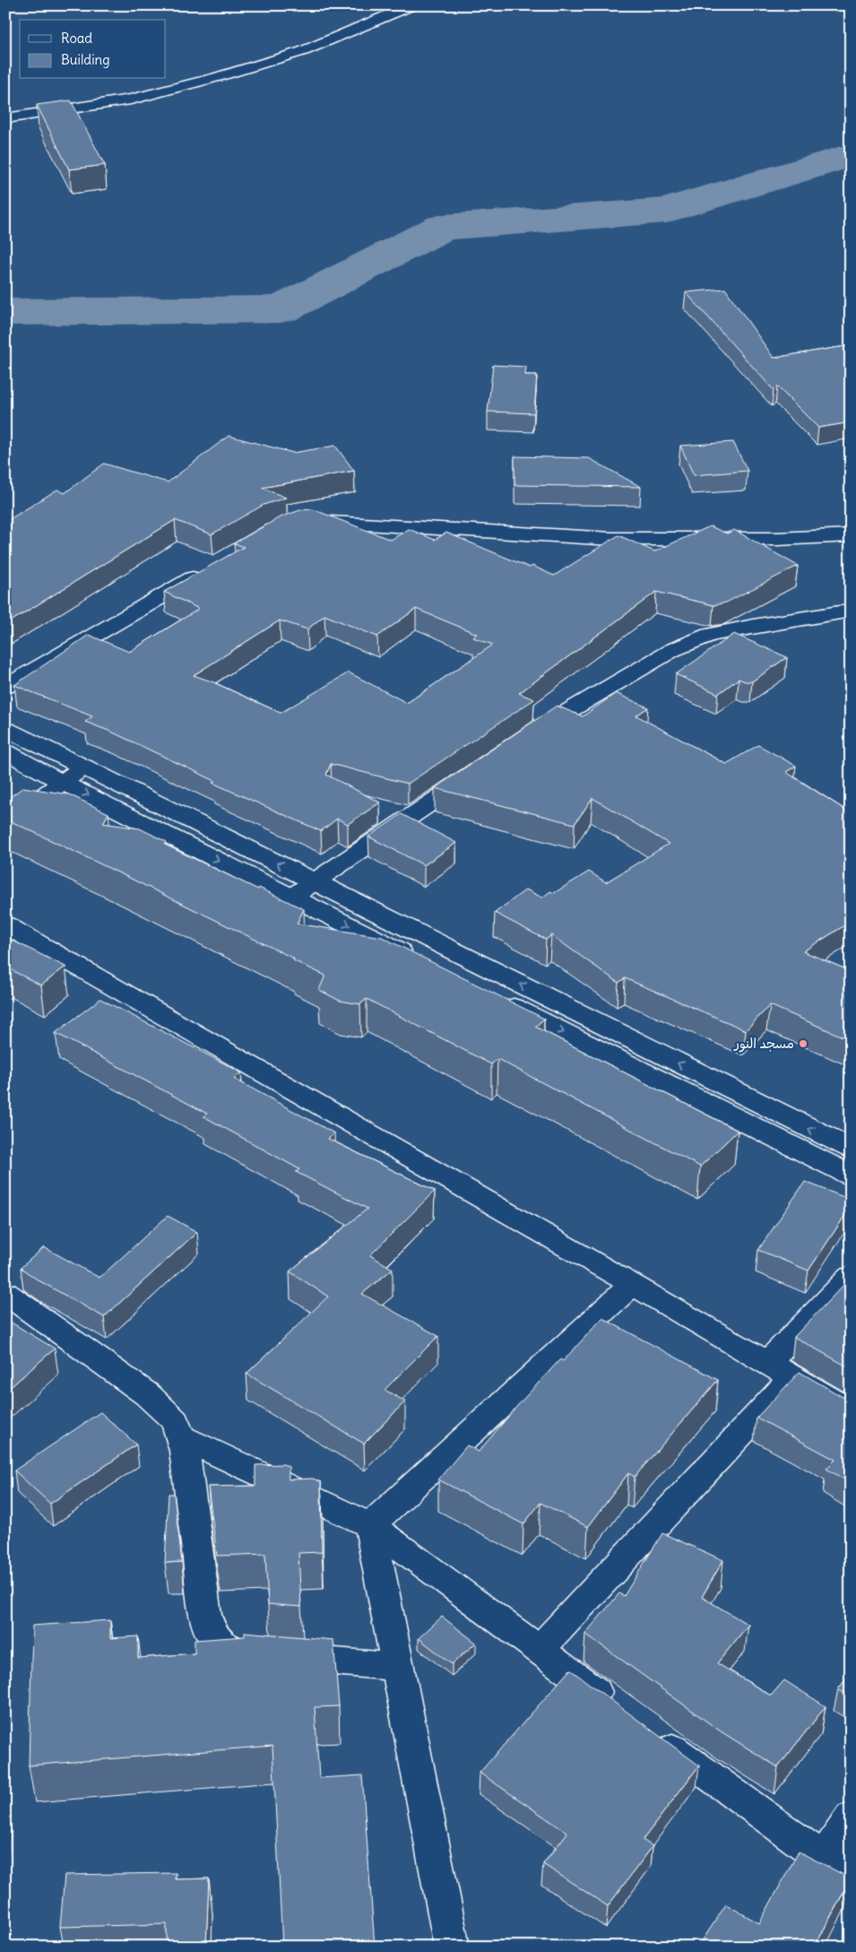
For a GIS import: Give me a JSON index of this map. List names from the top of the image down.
{
  "places": ["مسجد النور"],
  "legend": ["Road", "Building"]
}
